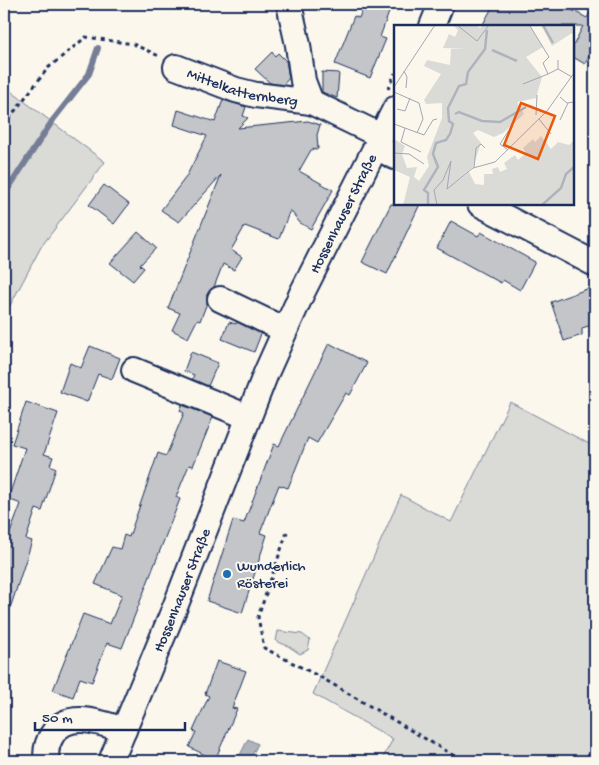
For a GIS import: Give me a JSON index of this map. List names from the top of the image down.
{
  "streets": {
    "street": ["Mittelkatternberg", "Hossenhauser Straße"]
  },
  "crossings": [
    ["Mittelkatternberg", "Hossenhauser Straße"]
  ],
  "places": ["Wunderlich Rösterei"],
  "scale_bar": "50 m"
}
